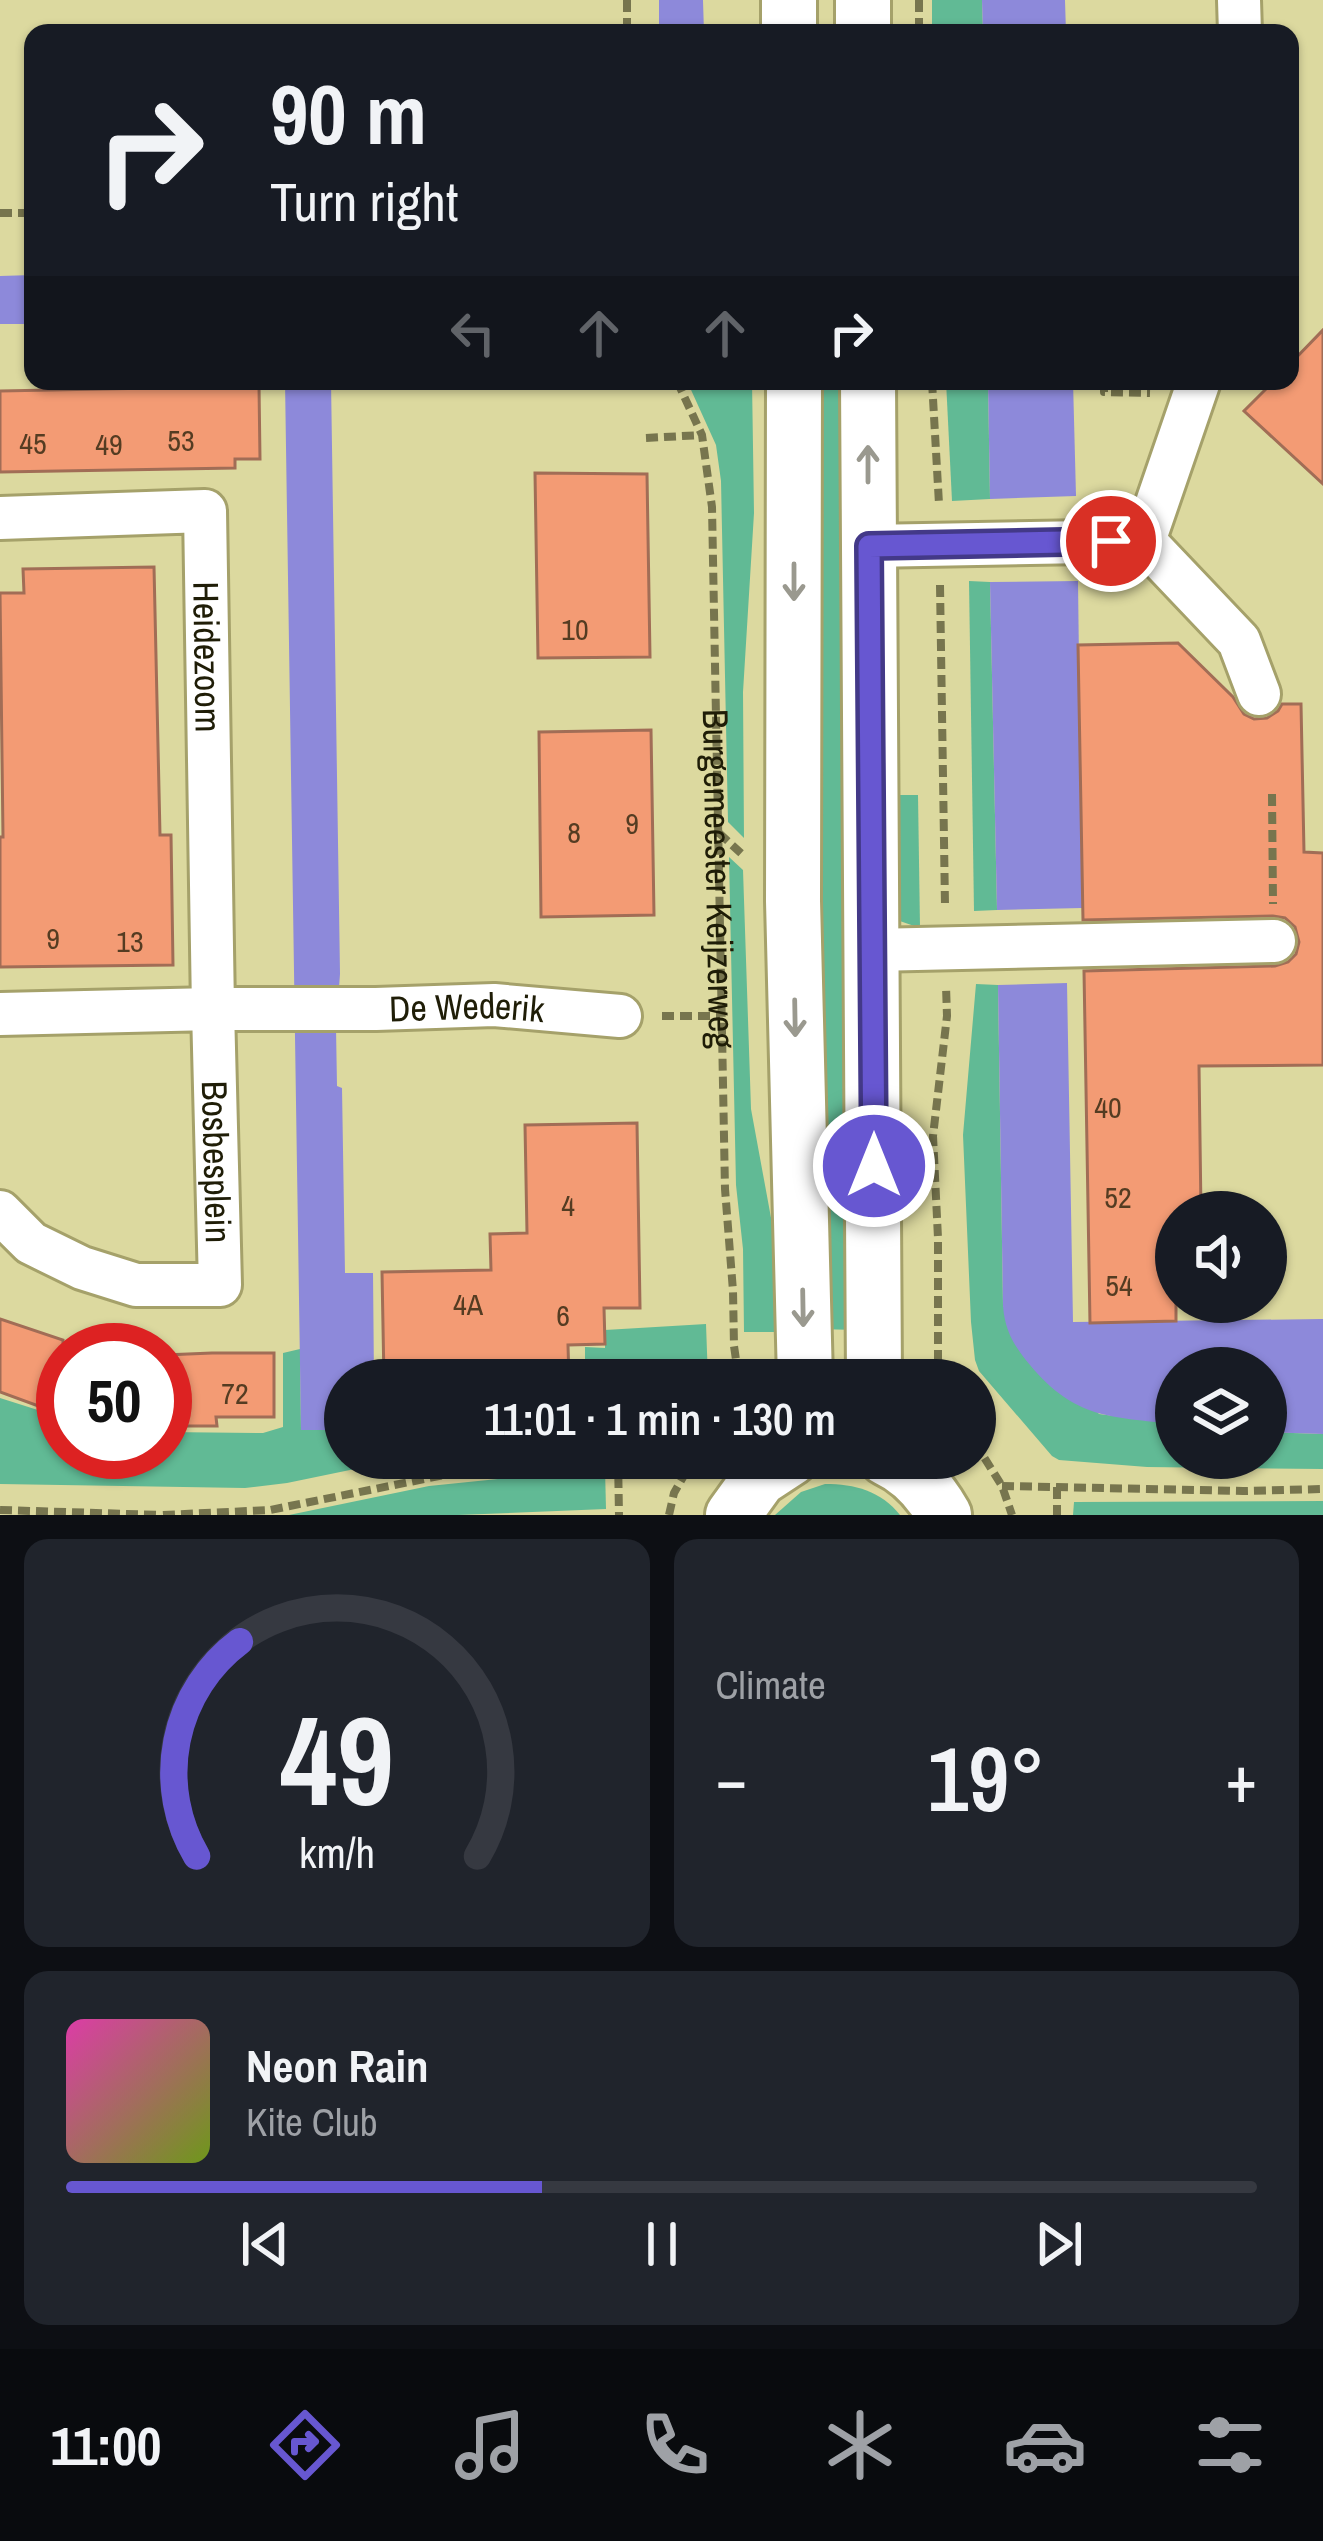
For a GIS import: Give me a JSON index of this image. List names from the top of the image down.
{
  "streets": {
    "main road": ["Burgemeester Keijzerweg"],
    "street": ["Heidezoom", "De Wederik", "Bosbesplein"]
  },
  "crossings": [
    ["Heidezoom", "De Wederik"],
    ["Heidezoom", "Bosbesplein"],
    ["De Wederik", "Bosbesplein"]
  ],
  "house_numbers": [
    "53",
    "45",
    "49",
    "10",
    "9",
    "8",
    "9",
    "13",
    "40",
    "52",
    "4",
    "54",
    "4A",
    "6",
    "72"
  ],
  "page": {
    "turn": ["90 m", "Turn right"],
    "limit": "50",
    "trip": "11:01 · 1 min · 130 m",
    "tile": "Climate",
    "heat": ["−", "19°", "+"],
    "song": ["Neon Rain", "Kite Club"],
    "tabs": "11:00",
    "gauge": ["49", "km/h"]
  }
}
